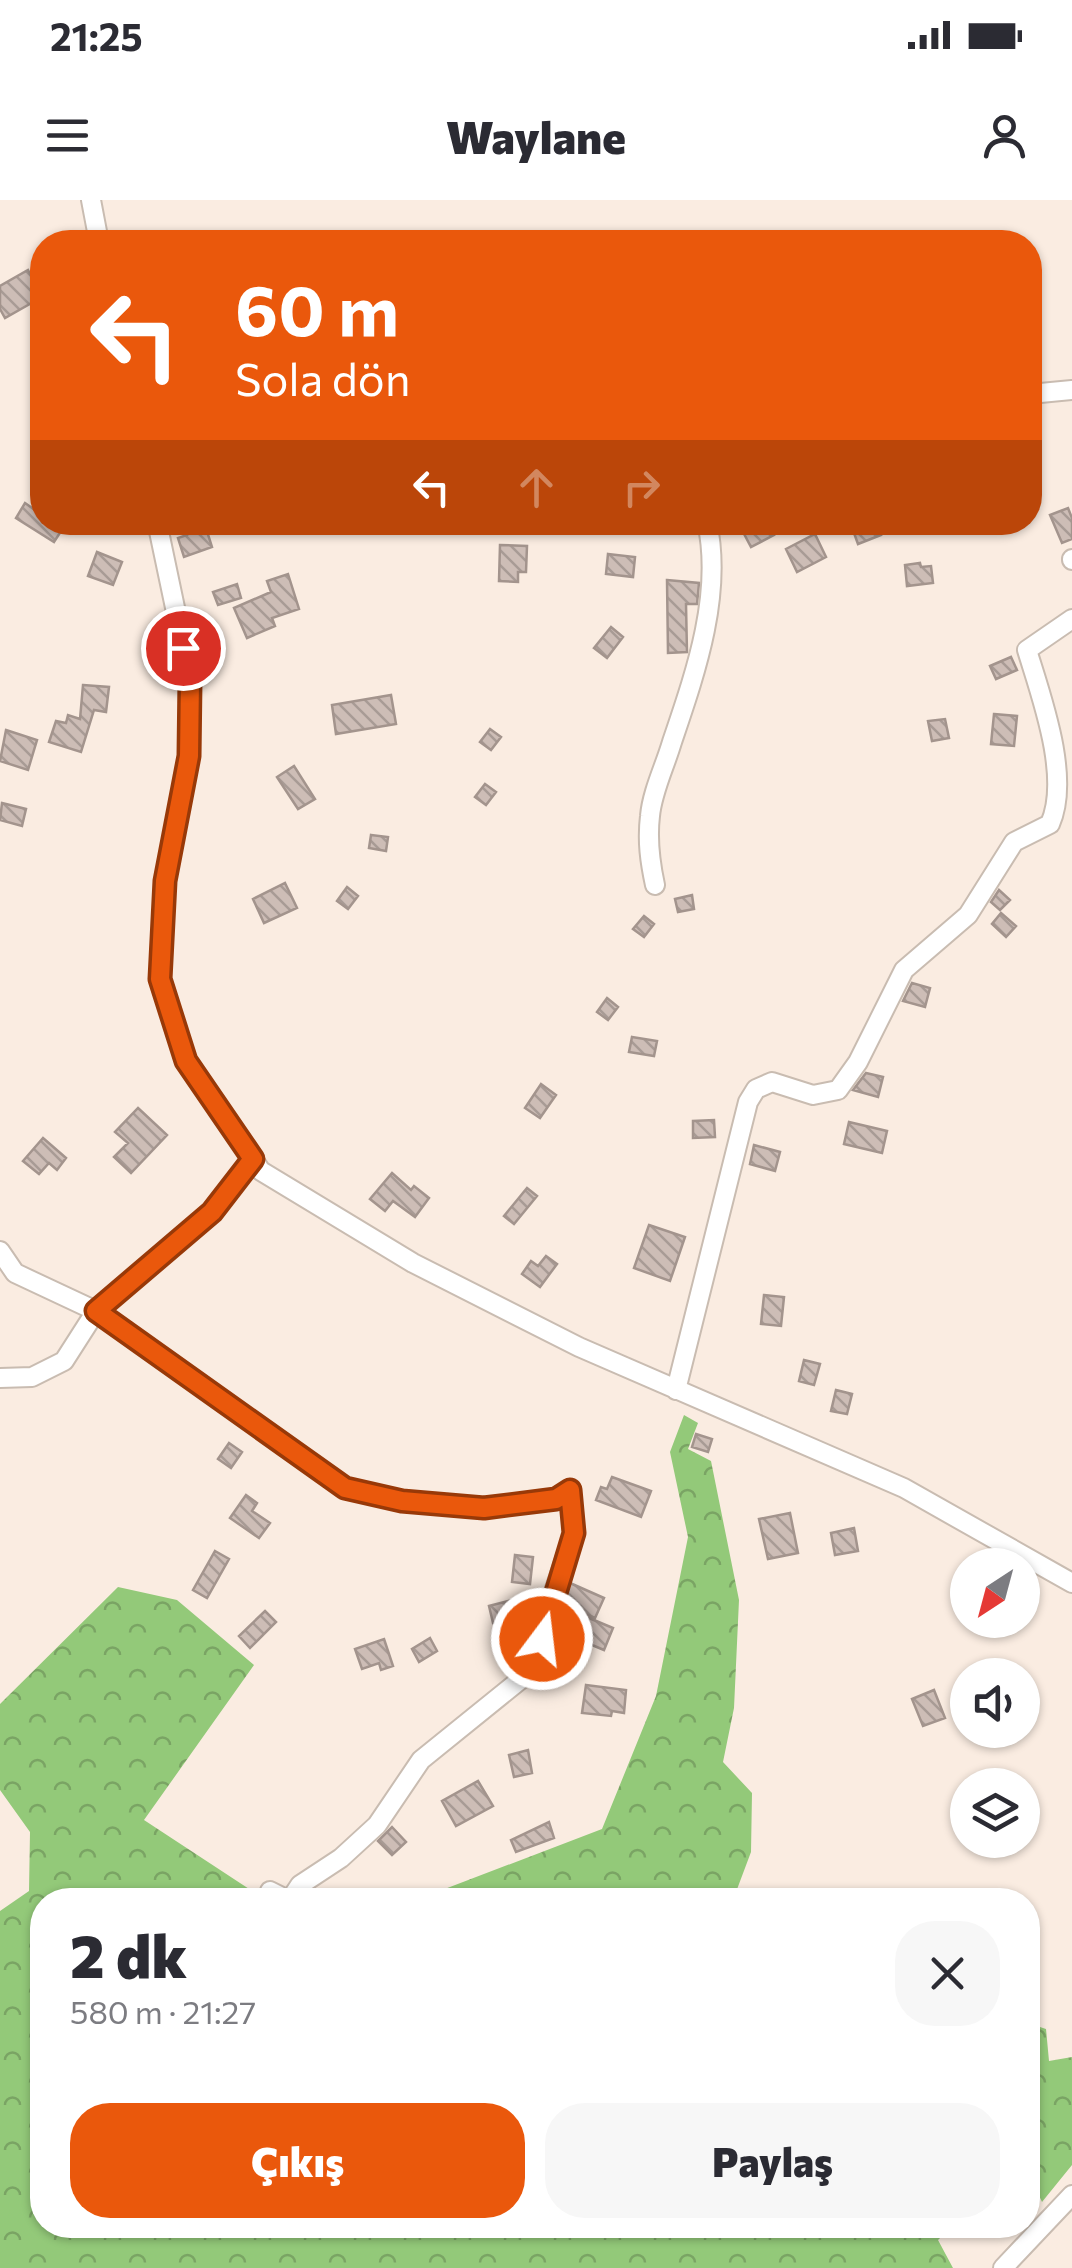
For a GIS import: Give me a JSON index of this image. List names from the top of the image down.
{
  "north": "bottom left",
  "page": {
    "status": "21:25",
    "header": "Waylane",
    "turn": ["60 m", "Sola dön"],
    "heading": ["2 dk", "580 m · 21:27"],
    "buttons": ["Çıkış", "Paylaş"]
  }
}
